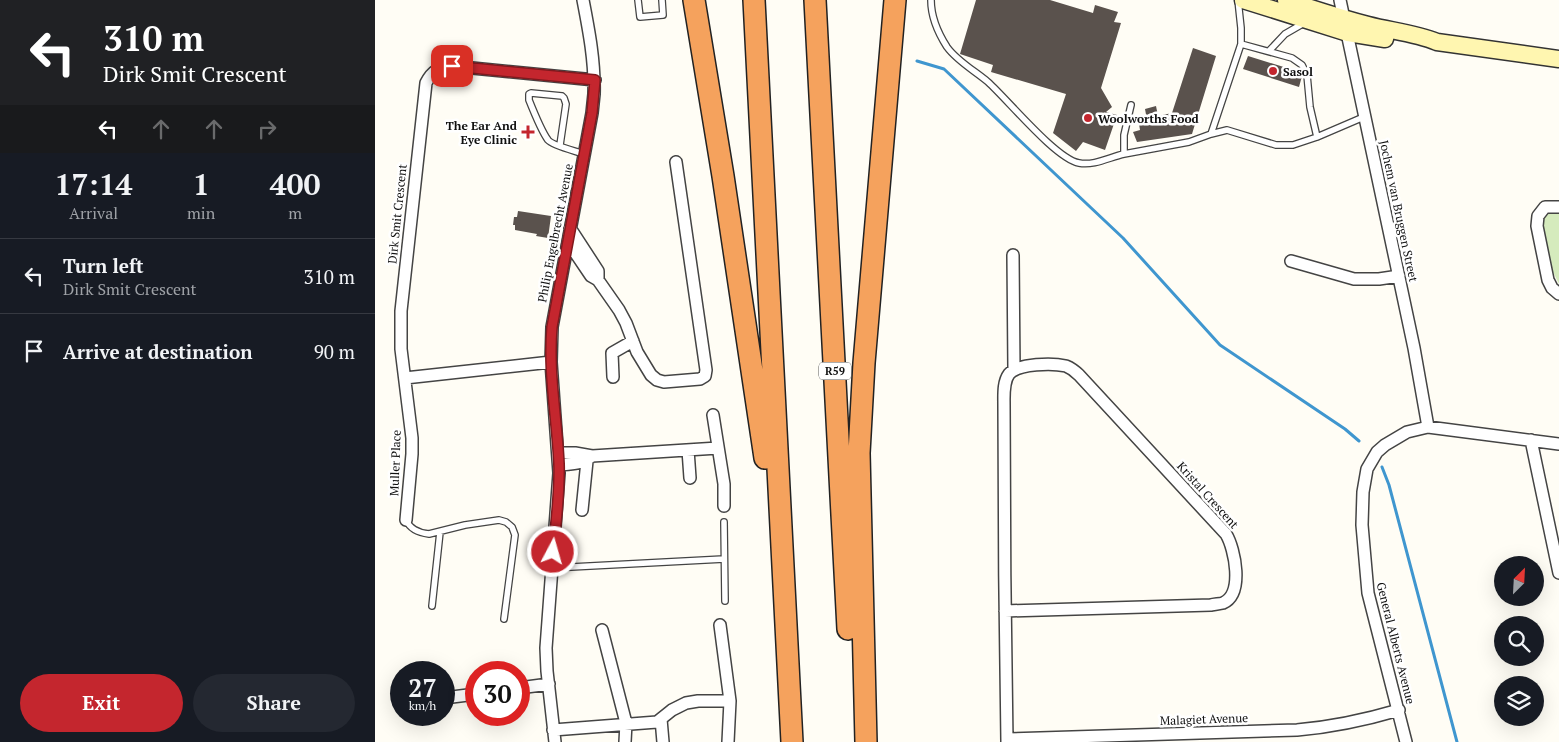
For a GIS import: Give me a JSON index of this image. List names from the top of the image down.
{
  "streets": {
    "highway": ["R59"],
    "street": [
      "Jochem van Bruggen Street",
      "Dirk Smit Crescent",
      "Philip Engelbrecht Avenue",
      "Muller Place",
      "Kristal Crescent",
      "General Alberts Avenue",
      "Malagiet Avenue"
    ]
  },
  "crossings": [
    ["Jochem van Bruggen Street", "General Alberts Avenue"],
    ["Dirk Smit Crescent", "Philip Engelbrecht Avenue"],
    ["Dirk Smit Crescent", "Muller Place"],
    ["General Alberts Avenue", "Malagiet Avenue"]
  ],
  "places": {
    "other": ["Sasol", "Woolworths Food"],
    "health": ["The Ear And Eye Clinic"]
  },
  "north": "top right",
  "page": {
    "turn": ["310 m", "Dirk Smit Crescent"],
    "eta": [
      "17:14",
      "Arrival",
      "1",
      "min",
      "400",
      "m"
    ],
    "list": [
      {
        "name": "Turn left",
        "note": "Dirk Smit Crescent",
        "value": "310 m"
      },
      {
        "name": "Arrive at destination",
        "value": "90 m"
      }
    ],
    "speed": "27 km/h",
    "limit": "30",
    "buttons": ["Exit", "Share"]
  }
}
